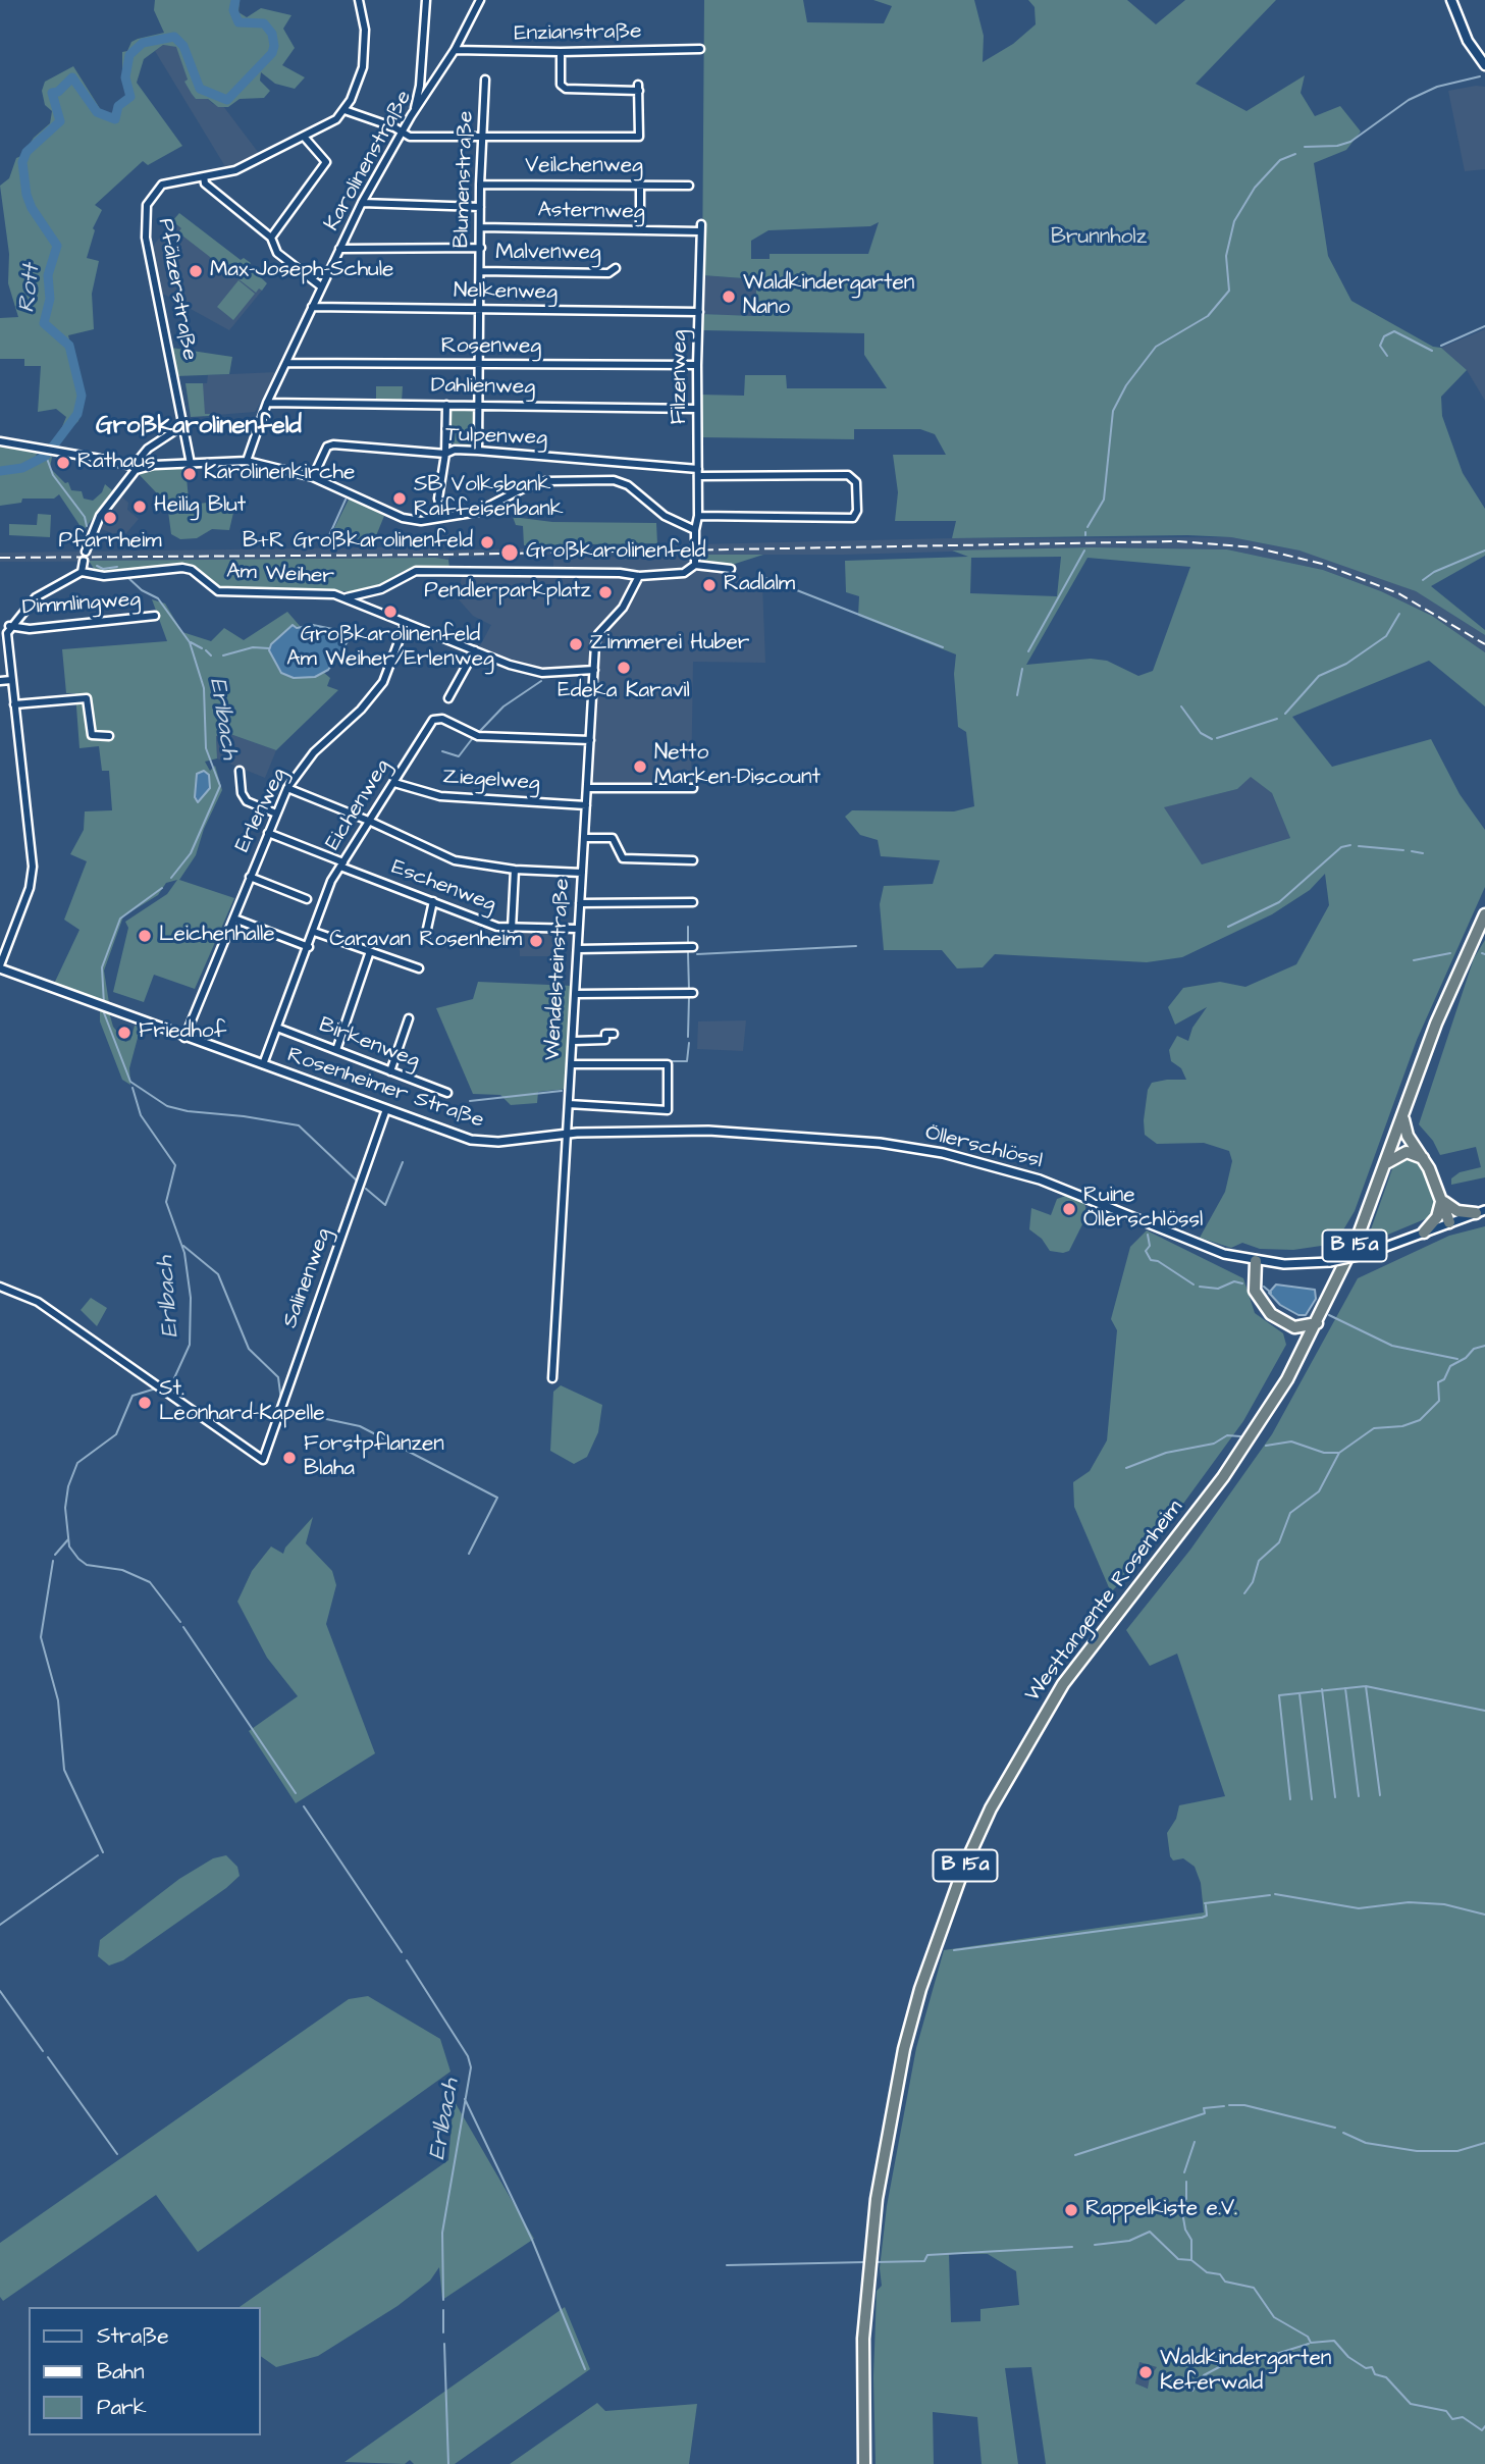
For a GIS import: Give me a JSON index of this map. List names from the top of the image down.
{
  "streets": {
    "highway": ["B 15a", "Westtangente Rosenheim"],
    "street": [
      "Enzianstraße",
      "Karolinenstraße",
      "Veilchenweg",
      "Blumenstraße",
      "Asternweg",
      "Malvenweg",
      "Pfälzerstraße",
      "Nelkenweg",
      "Rosenweg",
      "Filzenweg",
      "Dahlienweg",
      "Tulpenweg",
      "Am Weiher",
      "Dimmlingweg",
      "Ziegelweg",
      "Eichenweg",
      "Erlenweg",
      "Eschenweg",
      "Wendelsteinstraße",
      "Birkenweg",
      "Rosenheimer Straße",
      "Öllerschlössl",
      "Salinenweg"
    ]
  },
  "crossings": [
    ["Enzianstraße", "Karolinenstraße"],
    ["Karolinenstraße", "Nelkenweg"],
    ["Karolinenstraße", "Rosenweg"],
    ["Karolinenstraße", "Dahlienweg"],
    ["Veilchenweg", "Blumenstraße"],
    ["Blumenstraße", "Asternweg"],
    ["Blumenstraße", "Malvenweg"],
    ["Blumenstraße", "Nelkenweg"],
    ["Blumenstraße", "Rosenweg"],
    ["Blumenstraße", "Dahlienweg"],
    ["Blumenstraße", "Tulpenweg"],
    ["Asternweg", "Filzenweg"],
    ["Nelkenweg", "Filzenweg"],
    ["Rosenweg", "Filzenweg"],
    ["Filzenweg", "Dahlienweg"],
    ["Filzenweg", "Tulpenweg"],
    ["Am Weiher", "Erlenweg"],
    ["Am Weiher", "Wendelsteinstraße"],
    ["Ziegelweg", "Eichenweg"],
    ["Ziegelweg", "Wendelsteinstraße"],
    ["Eichenweg", "Eschenweg"],
    ["Eichenweg", "Wendelsteinstraße"],
    ["Eichenweg", "Birkenweg"],
    ["Eichenweg", "Rosenheimer Straße"],
    ["Erlenweg", "Eschenweg"],
    ["Erlenweg", "Rosenheimer Straße"],
    ["Eschenweg", "Wendelsteinstraße"],
    ["Wendelsteinstraße", "Rosenheimer Straße"],
    ["Rosenheimer Straße", "Öllerschlössl"],
    ["Rosenheimer Straße", "Salinenweg"],
    ["B 15a", "Westtangente Rosenheim"]
  ],
  "districts": ["Großkarolinenfeld"],
  "water": ["Rott", "Erlbach"],
  "parks": ["Brunnholz"],
  "places": [
    "Max-Joseph-Schule",
    "Waldkindergarten Nano",
    "Rathaus",
    "Karolinenkirche",
    "SB Volksbank Raiffeisenbank",
    "Heilig Blut",
    "Pfarrheim",
    "B+R Großkarolinenfeld",
    "Großkarolinenfeld",
    "Radlalm",
    "Pendlerparkplatz",
    "Großkarolinenfeld Am Weiher/Erlenweg",
    "Zimmerei Huber",
    "Edeka Karavil",
    "Netto Marken-Discount",
    "Leichenhalle",
    "Caravan Rosenheim",
    "Friedhof",
    "Ruine Öllerschlössl",
    "St. Leonhard-Kapelle",
    "Forstpflanzen Blaha",
    "Rappelkiste e.V.",
    "Waldkindergarten Keferwald"
  ],
  "legend": ["Straße", "Bahn", "Park"]
}
